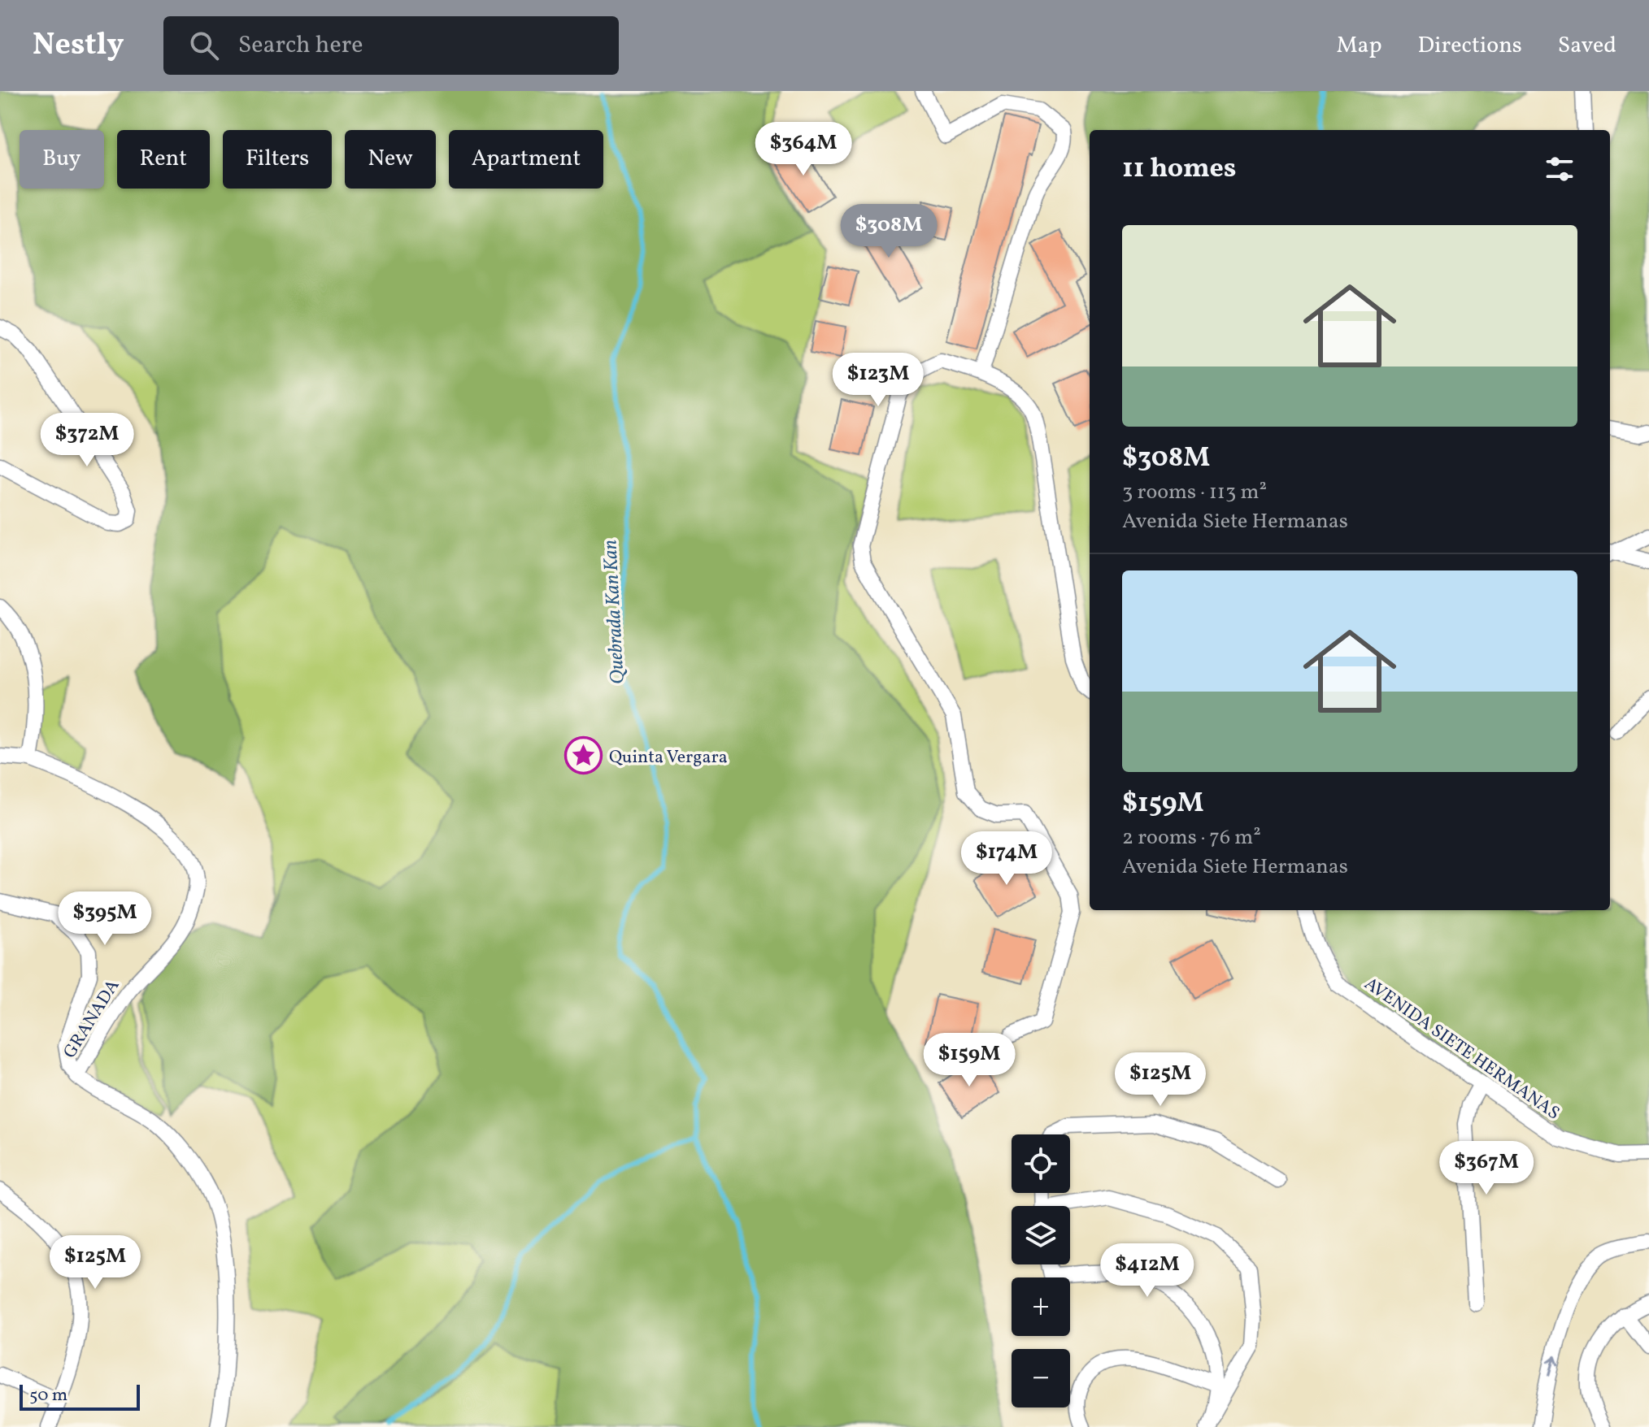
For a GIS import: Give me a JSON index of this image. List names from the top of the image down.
{
  "streets": {
    "street": ["GRANADA", "AVENIDA SIETE HERMANAS"]
  },
  "water": ["Quebrada Kan Kan"],
  "places": {
    "place": ["Quinta Vergara"]
  },
  "scale_bar": "50 m",
  "page": {
    "header": "Nestly",
    "search": "Search here",
    "nav": ["Map", "Directions", "Saved"],
    "price": [
      "$364M",
      "$308M",
      "$123M",
      "$372M",
      "$174M",
      "$395M",
      "$159M",
      "$125M",
      "$367M",
      "$125M",
      "$412M"
    ],
    "chip": [
      "Buy",
      "Rent",
      "Filters",
      "New",
      "Apartment"
    ],
    "heading": "11 homes",
    "list": [
      {
        "name": "$308M",
        "note": "3 rooms · 113 m² · Avenida Siete Hermanas"
      },
      {
        "name": "$159M",
        "note": "2 rooms · 76 m² · Avenida Siete Hermanas"
      }
    ],
    "map_buttons": ["+", "−"],
    "scale": "50 m"
  }
}
